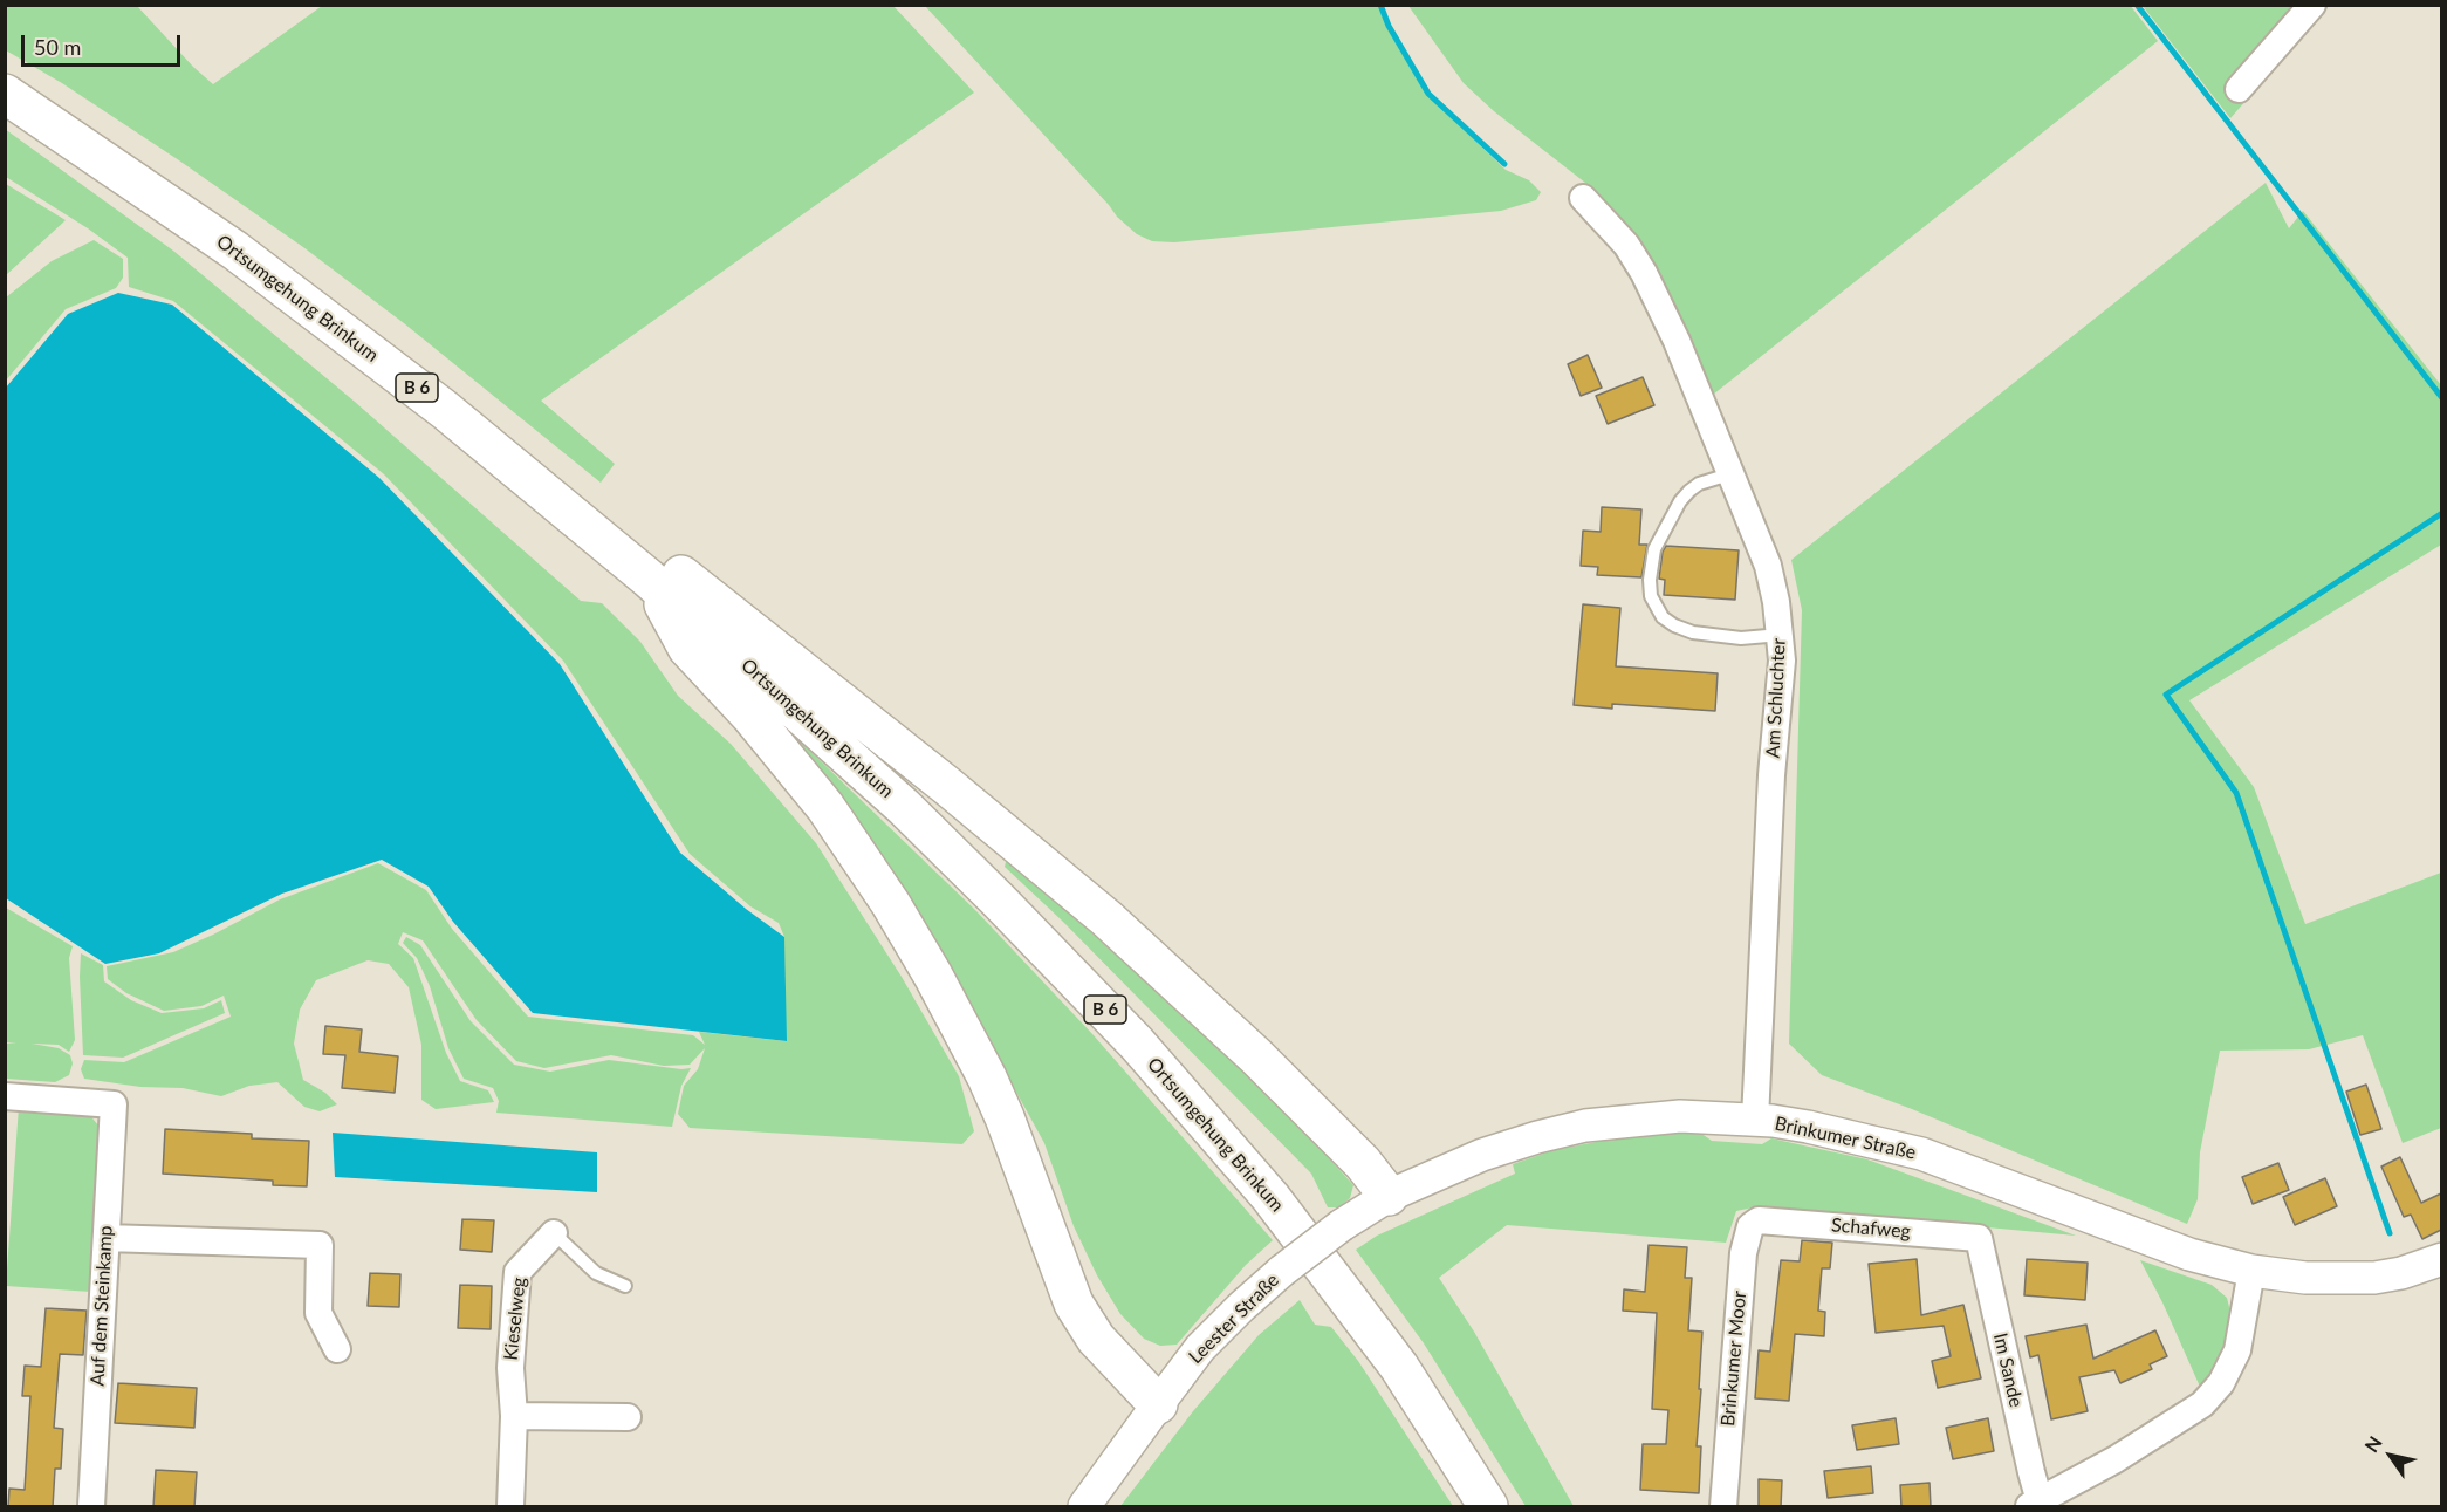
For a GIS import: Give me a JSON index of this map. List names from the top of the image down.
{
  "streets": {
    "highway": ["Ortsumgehung Brinkum", "B 6"],
    "street": [
      "Am Schluchter",
      "Brinkumer Straße",
      "Schafweg",
      "Auf dem Steinkamp",
      "Kieselweg",
      "Leester Straße",
      "Brinkumer Moor",
      "Im Sande"
    ]
  },
  "crossings": [
    ["Ortsumgehung Brinkum", "B 6"],
    ["B 6", "Brinkumer Straße"],
    ["B 6", "Leester Straße"],
    ["Am Schluchter", "Brinkumer Straße"],
    ["Brinkumer Straße", "Leester Straße"],
    ["Schafweg", "Brinkumer Moor"],
    ["Schafweg", "Im Sande"]
  ],
  "scale_bar": "50 m",
  "north": "top left"
}
